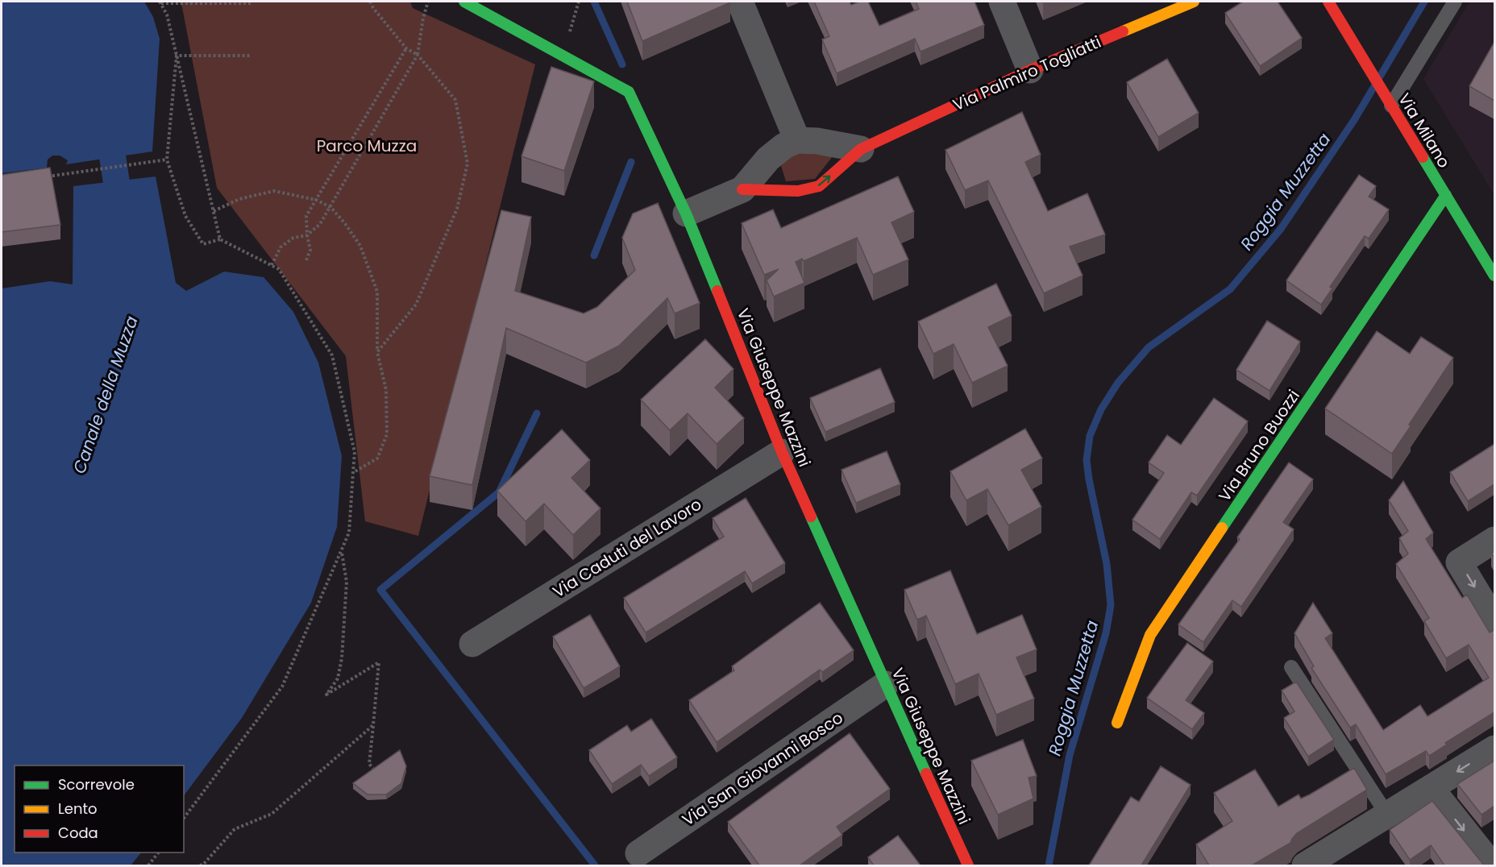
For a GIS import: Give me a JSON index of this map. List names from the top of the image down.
{
  "streets": {
    "street": [
      "Via Palmiro Togliatti",
      "Via Milano",
      "Via Giuseppe Mazzini",
      "Via Bruno Buozzi",
      "Via Caduti del Lavoro",
      "Via San Giovanni Bosco"
    ]
  },
  "crossings": [
    ["Via Palmiro Togliatti", "Via Giuseppe Mazzini"],
    ["Via Milano", "Via Bruno Buozzi"],
    ["Via Giuseppe Mazzini", "Via Caduti del Lavoro"],
    ["Via Giuseppe Mazzini", "Via San Giovanni Bosco"]
  ],
  "water": ["Roggia Muzzetta", "Canale della Muzza"],
  "parks": ["Parco Muzza"],
  "legend": ["Scorrevole", "Lento", "Coda"]
}
